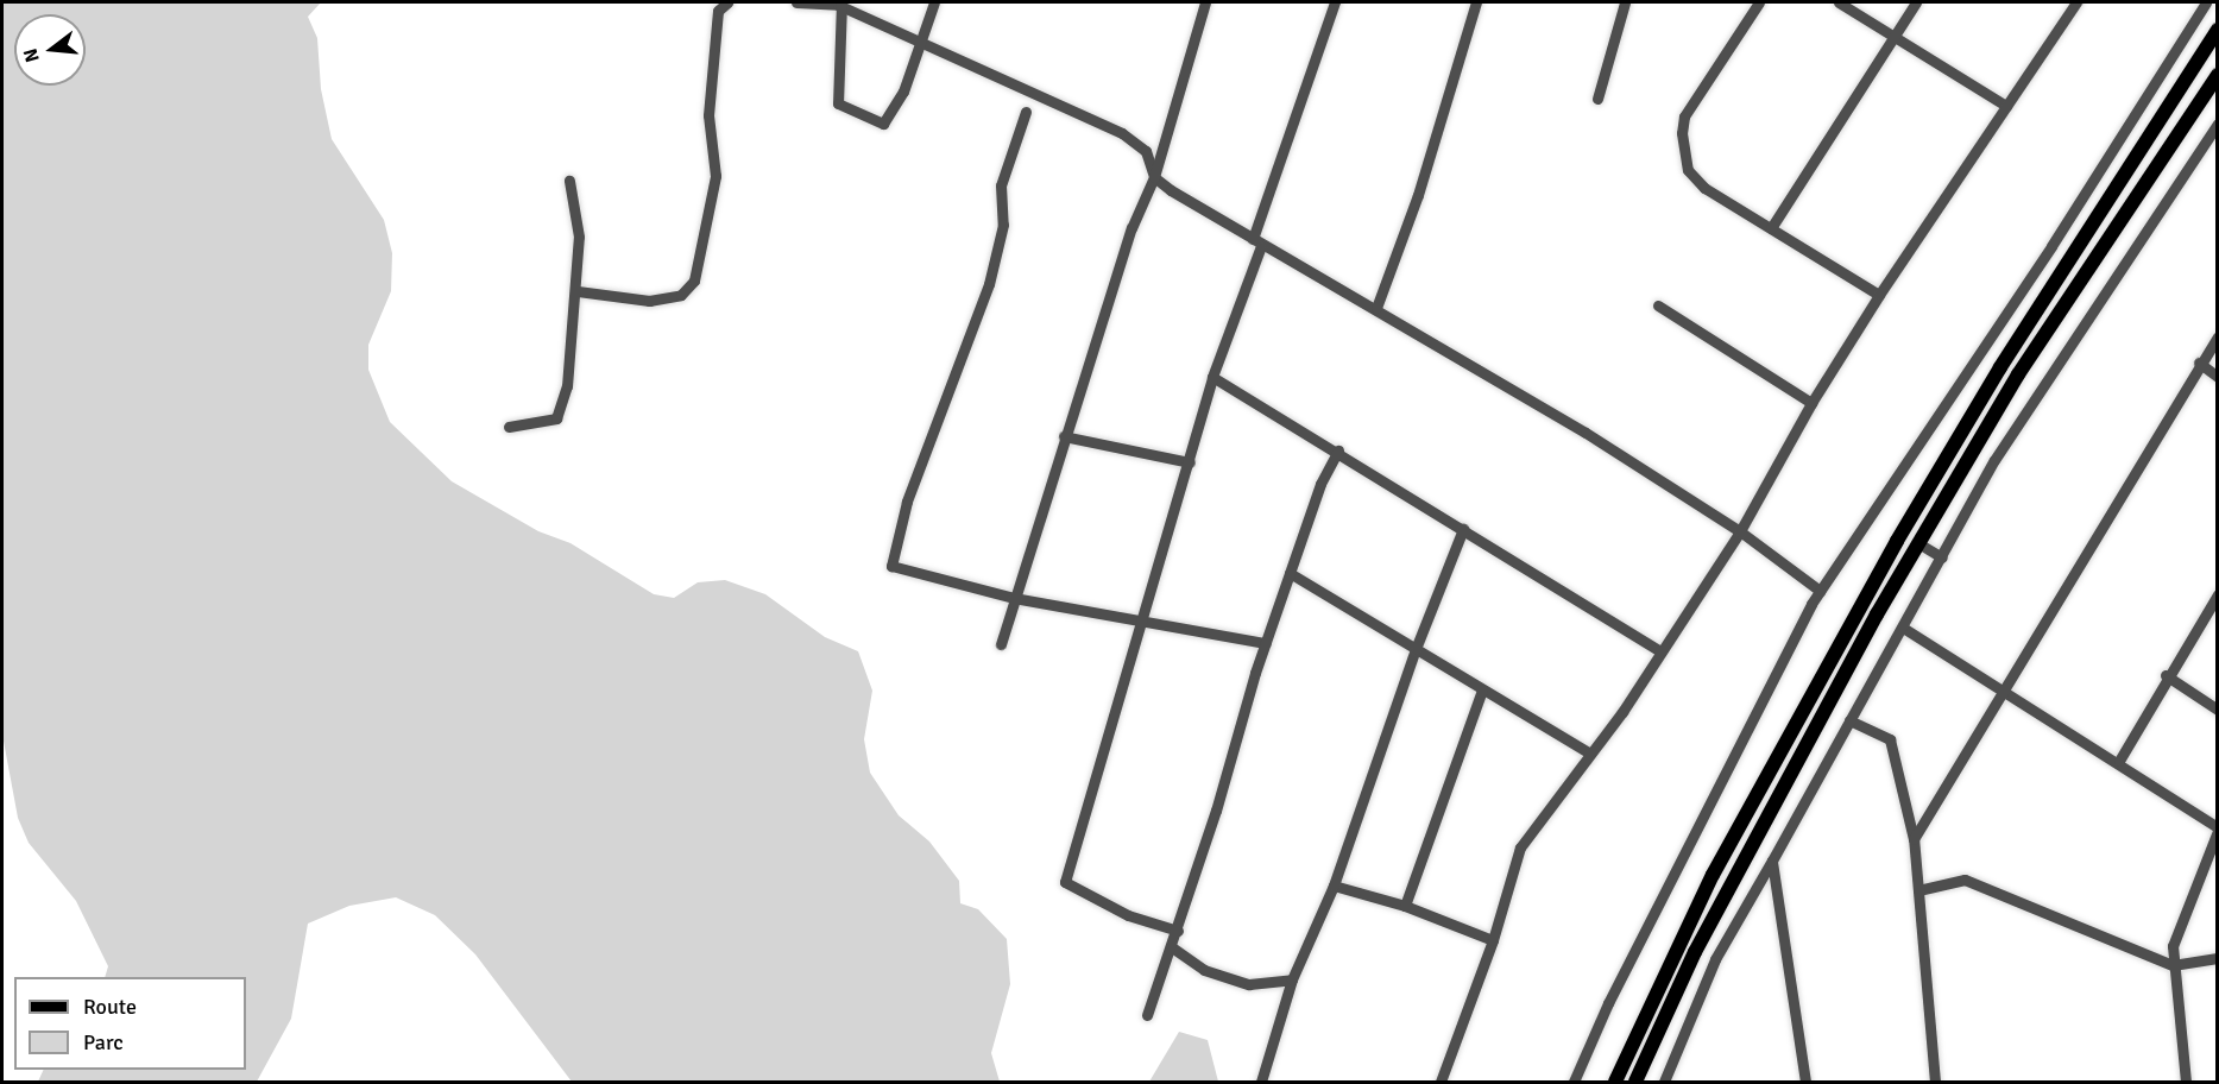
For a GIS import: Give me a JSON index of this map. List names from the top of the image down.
{
  "legend": ["Route", "Parc"],
  "north": "left"
}
